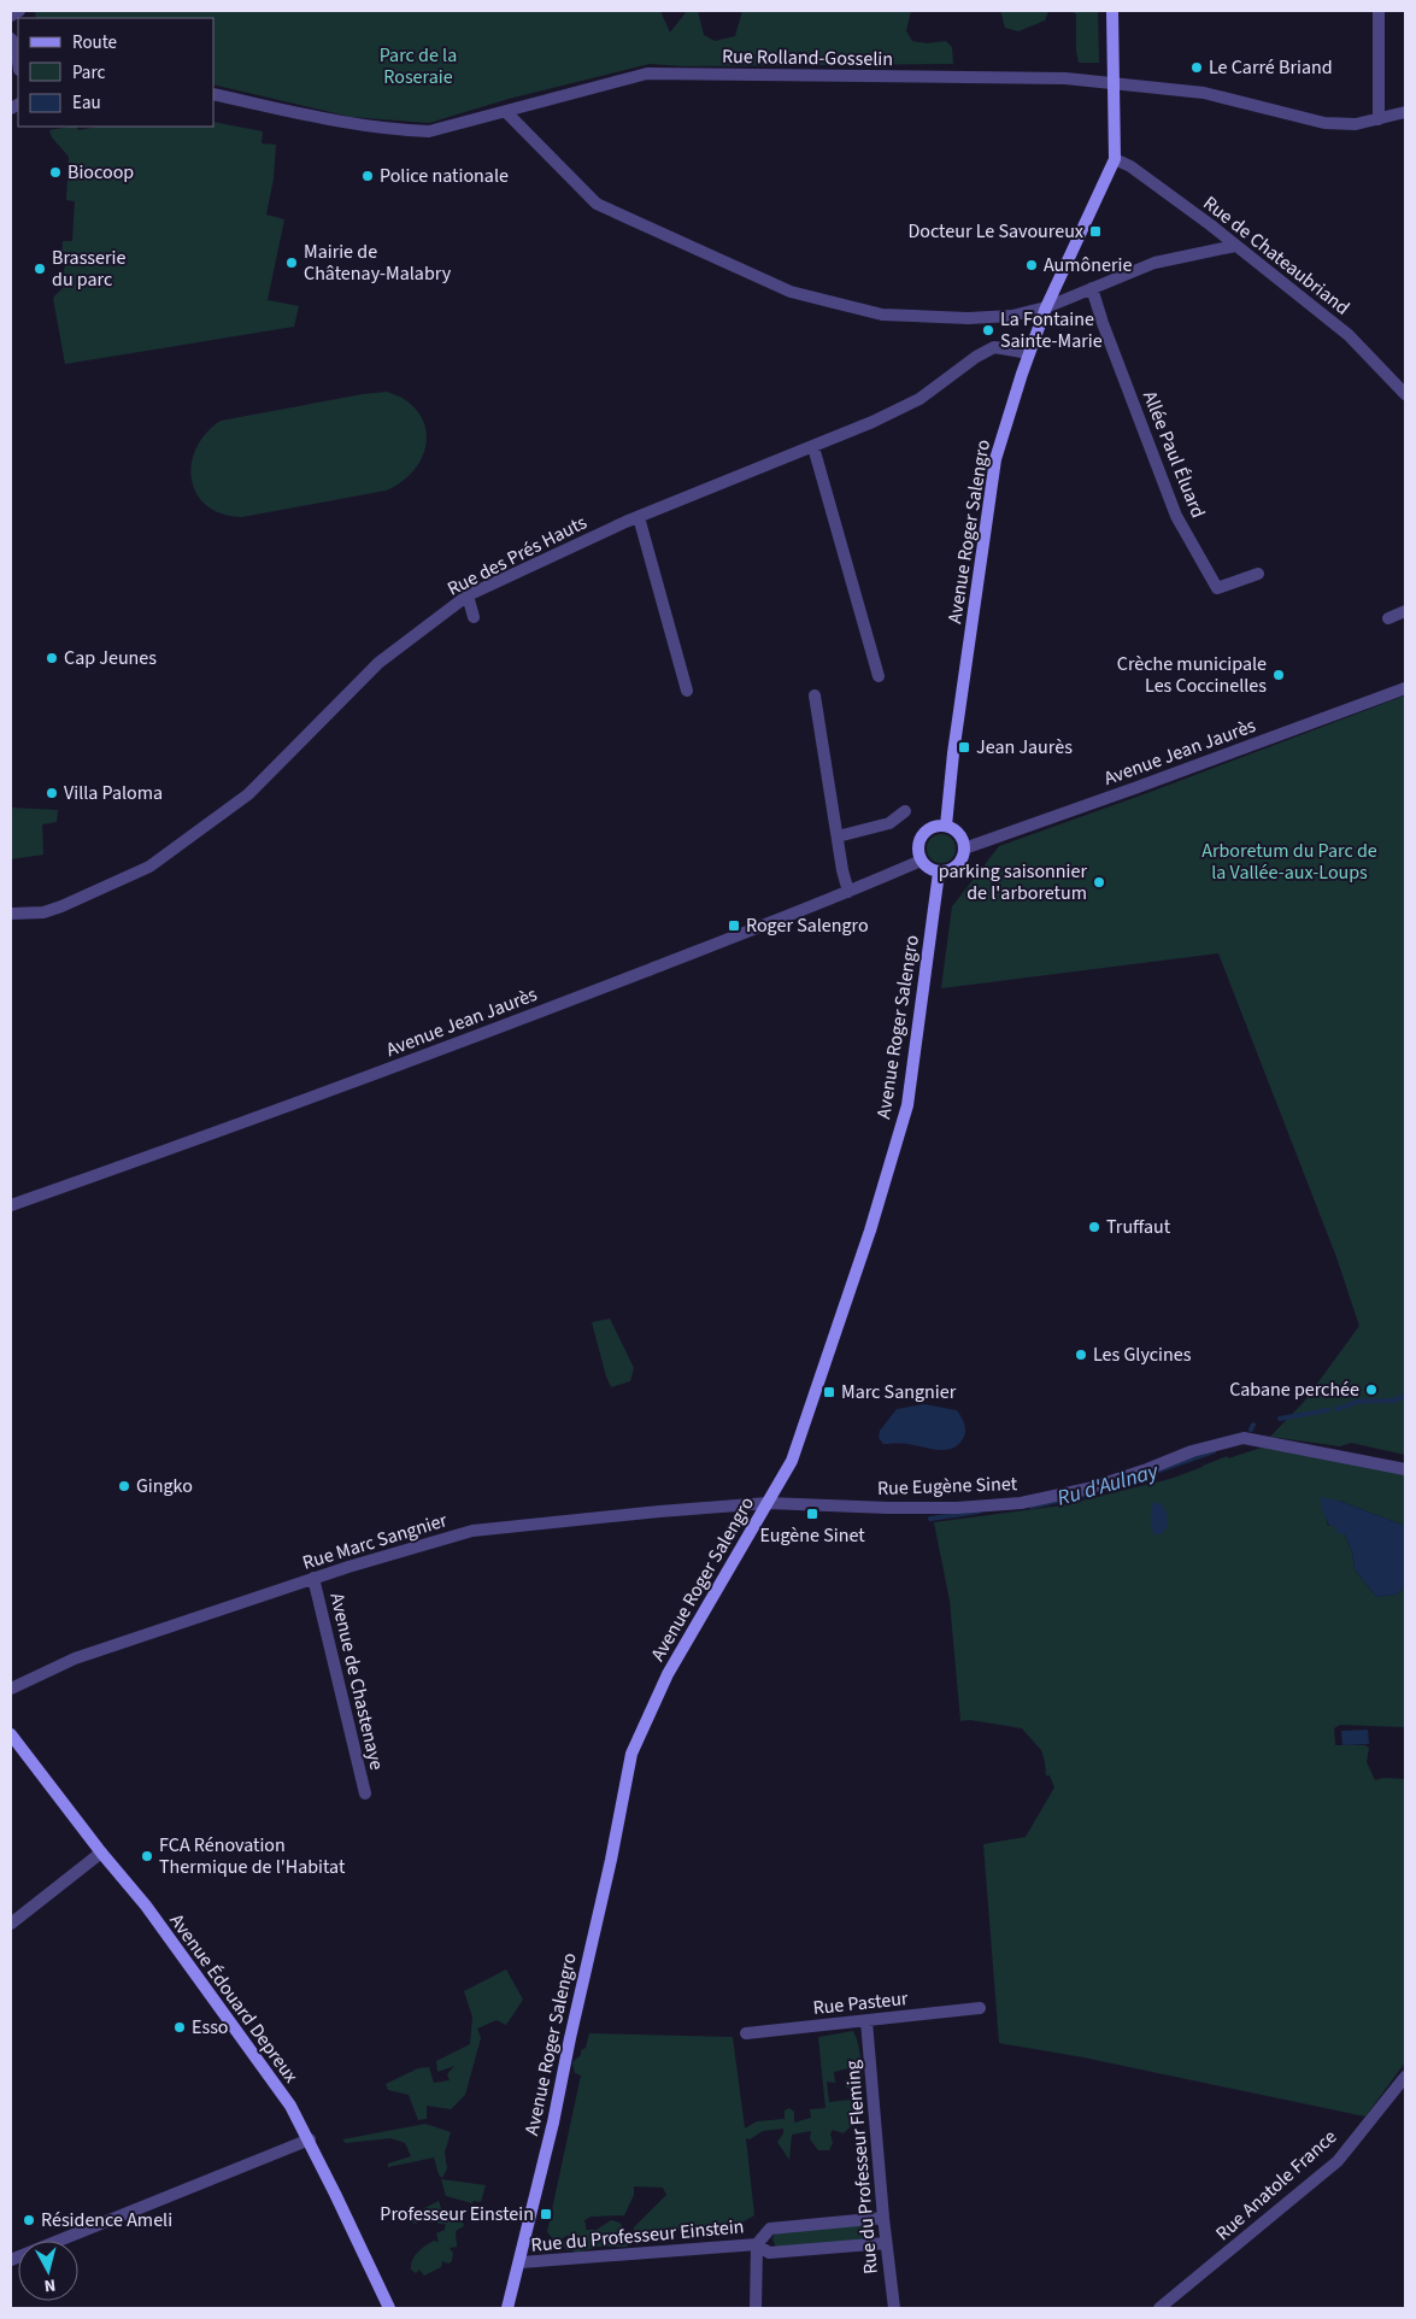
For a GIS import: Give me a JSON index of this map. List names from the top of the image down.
{
  "streets": {
    "main road": ["Avenue Roger Salengro", "Avenue Édouard Depreux"],
    "street": [
      "Rue Rolland-Gosselin",
      "Rue de Chateaubriand",
      "Allée Paul Éluard",
      "Rue des Prés Hauts",
      "Avenue Jean Jaurès",
      "Rue Eugène Sinet",
      "Rue Marc Sangnier",
      "Avenue de Chastenaye",
      "Rue Pasteur",
      "Rue du Professeur Fleming",
      "Rue Anatole France",
      "Rue du Professeur Einstein"
    ]
  },
  "crossings": [
    ["Rue Rolland-Gosselin", "Avenue Roger Salengro"],
    ["Rue de Chateaubriand", "Avenue Roger Salengro"],
    ["Avenue Roger Salengro", "Rue des Prés Hauts"],
    ["Avenue Roger Salengro", "Avenue Jean Jaurès"],
    ["Avenue Roger Salengro", "Rue Eugène Sinet"],
    ["Avenue Roger Salengro", "Rue Marc Sangnier"],
    ["Avenue Roger Salengro", "Rue du Professeur Einstein"],
    ["Rue Eugène Sinet", "Rue Marc Sangnier"],
    ["Rue Marc Sangnier", "Avenue de Chastenaye"],
    ["Rue Pasteur", "Rue du Professeur Fleming"],
    ["Rue du Professeur Fleming", "Rue du Professeur Einstein"]
  ],
  "water": ["Ru d'Aulnay"],
  "parks": ["Parc de la Roseraie", "Arboretum du Parc de la Vallée-aux-Loups"],
  "places": {
    "other": [
      "Le Carré Briand",
      "Biocoop",
      "Police nationale",
      "Mairie de Châtenay-Malabry",
      "Aumônerie",
      "Brasserie du parc",
      "La Fontaine Sainte-Marie",
      "Cap Jeunes",
      "Crèche municipale Les Coccinelles",
      "Villa Paloma",
      "parking saisonnier de l'arboretum",
      "Truffaut",
      "Les Glycines",
      "Cabane perchée",
      "Gingko",
      "FCA Rénovation Thermique de l'Habitat",
      "Esso",
      "Résidence Ameli"
    ],
    "transit": [
      "Docteur Le Savoureux",
      "Jean Jaurès",
      "Roger Salengro",
      "Marc Sangnier",
      "Eugène Sinet",
      "Professeur Einstein"
    ]
  },
  "legend": ["Route", "Parc", "Eau"],
  "north": "bottom"
}
